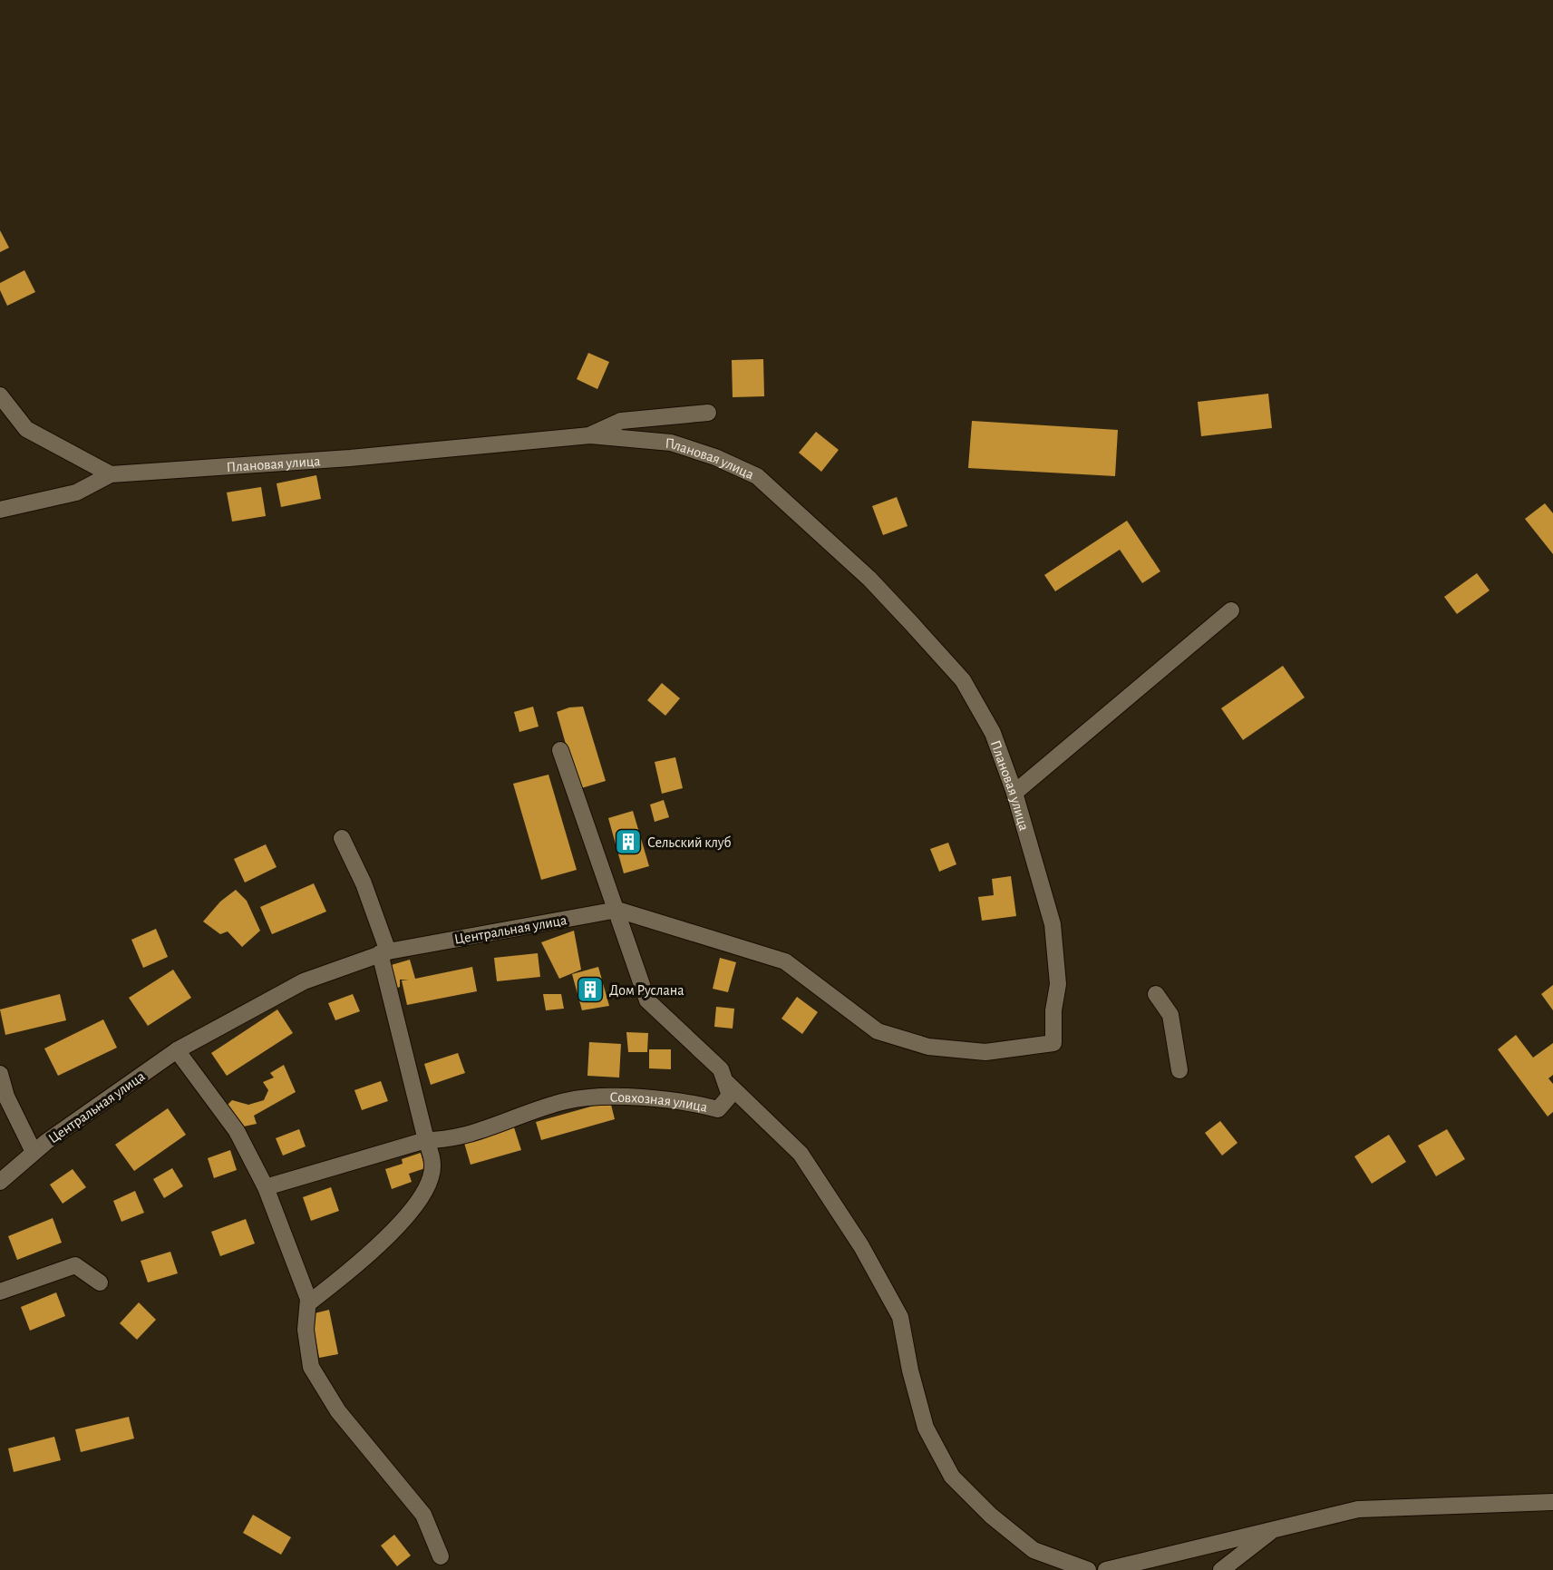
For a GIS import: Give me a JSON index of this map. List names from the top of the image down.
{
  "streets": {
    "street": ["Плановая улица", "Центральная улица", "Совхозная улица"]
  },
  "crossings": [
    ["Плановая улица", "Центральная улица"]
  ],
  "places": {
    "building": ["Сельский клуб", "Дом Руслана"]
  }
}
